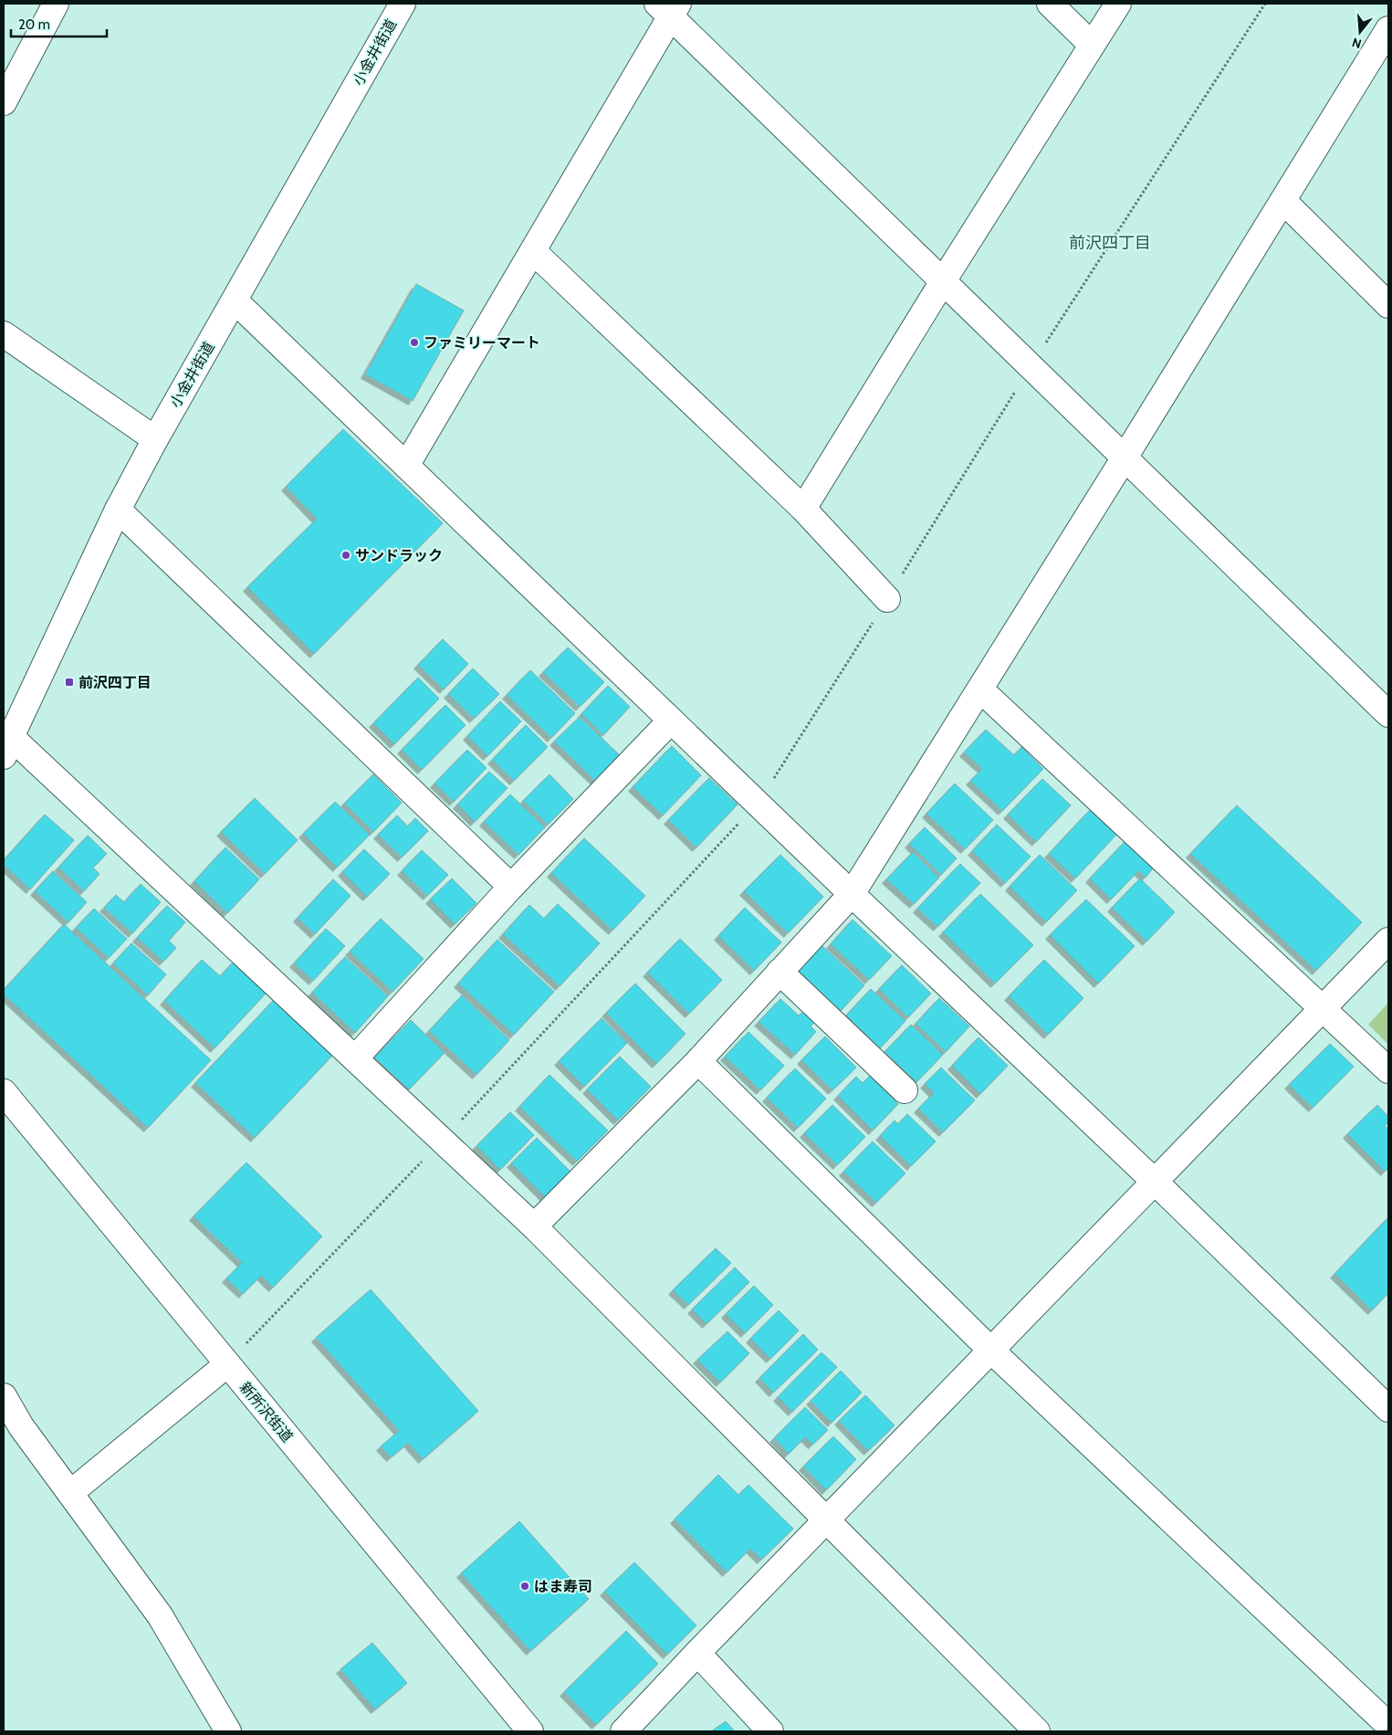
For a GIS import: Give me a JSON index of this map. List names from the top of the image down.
{
  "streets": {
    "street": ["小金井街道", "新所沢街道"]
  },
  "districts": ["前沢四丁目"],
  "places": {
    "other": ["ファミリーマート", "サンドラック", "はま寿司"],
    "transit": ["前沢四丁目"]
  },
  "scale_bar": "20 m",
  "north": "bottom"
}
